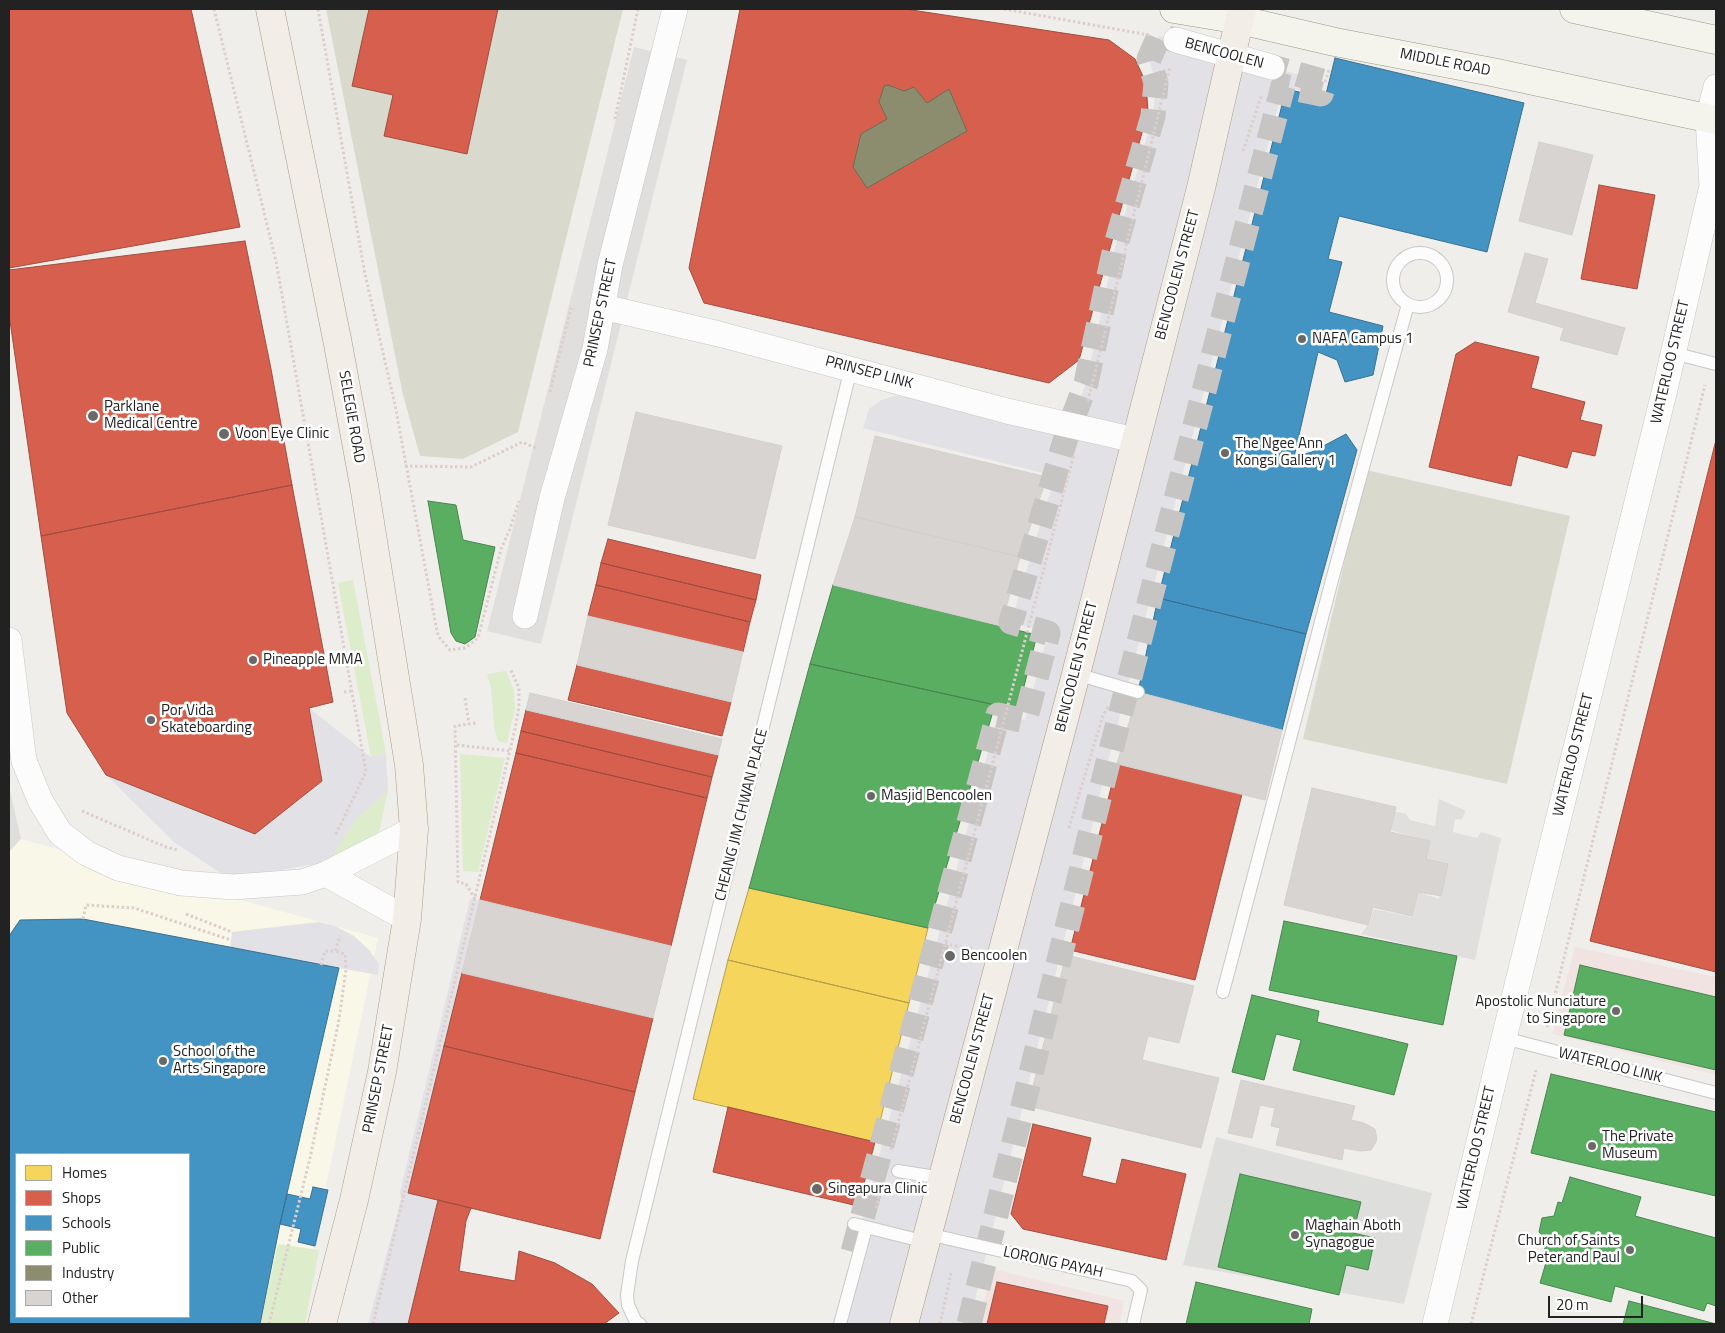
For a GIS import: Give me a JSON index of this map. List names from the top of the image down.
{
  "streets": {
    "main road": [
      "MIDDLE ROAD",
      "BENCOOLEN STREET",
      "PRINSEP STREET",
      "SELEGIE ROAD"
    ],
    "street": ["BENCOOLEN", "WATERLOO STREET", "PRINSEP LINK"],
    "lane": ["CHEANG JIM CHWAN PLACE", "WATERLOO LINK", "LORONG PAYAH"]
  },
  "crossings": [
    ["BENCOOLEN", "BENCOOLEN STREET"],
    ["MIDDLE ROAD", "BENCOOLEN STREET"],
    ["MIDDLE ROAD", "WATERLOO STREET"],
    ["BENCOOLEN STREET", "PRINSEP LINK"],
    ["BENCOOLEN STREET", "LORONG PAYAH"],
    ["PRINSEP STREET", "PRINSEP LINK"],
    ["PRINSEP STREET", "SELEGIE ROAD"],
    ["WATERLOO STREET", "WATERLOO LINK"],
    ["PRINSEP LINK", "CHEANG JIM CHWAN PLACE"]
  ],
  "places": [
    "NAFA Campus 1",
    "Parklane Medical Centre",
    "Voon Eye Clinic",
    "The Ngee Ann Kongsi Gallery 1",
    "Pineapple MMA",
    "Por Vida Skateboarding",
    "Masjid Bencoolen",
    "Bencoolen",
    "Apostolic Nunciature to Singapore",
    "School of the Arts Singapore",
    "The Private Museum",
    "Singapura Clinic",
    "Maghain Aboth Synagogue",
    "Church of Saints Peter and Paul"
  ],
  "legend": [
    "Homes",
    "Shops",
    "Schools",
    "Public",
    "Industry",
    "Other"
  ],
  "scale_bar": "20 m"
}
